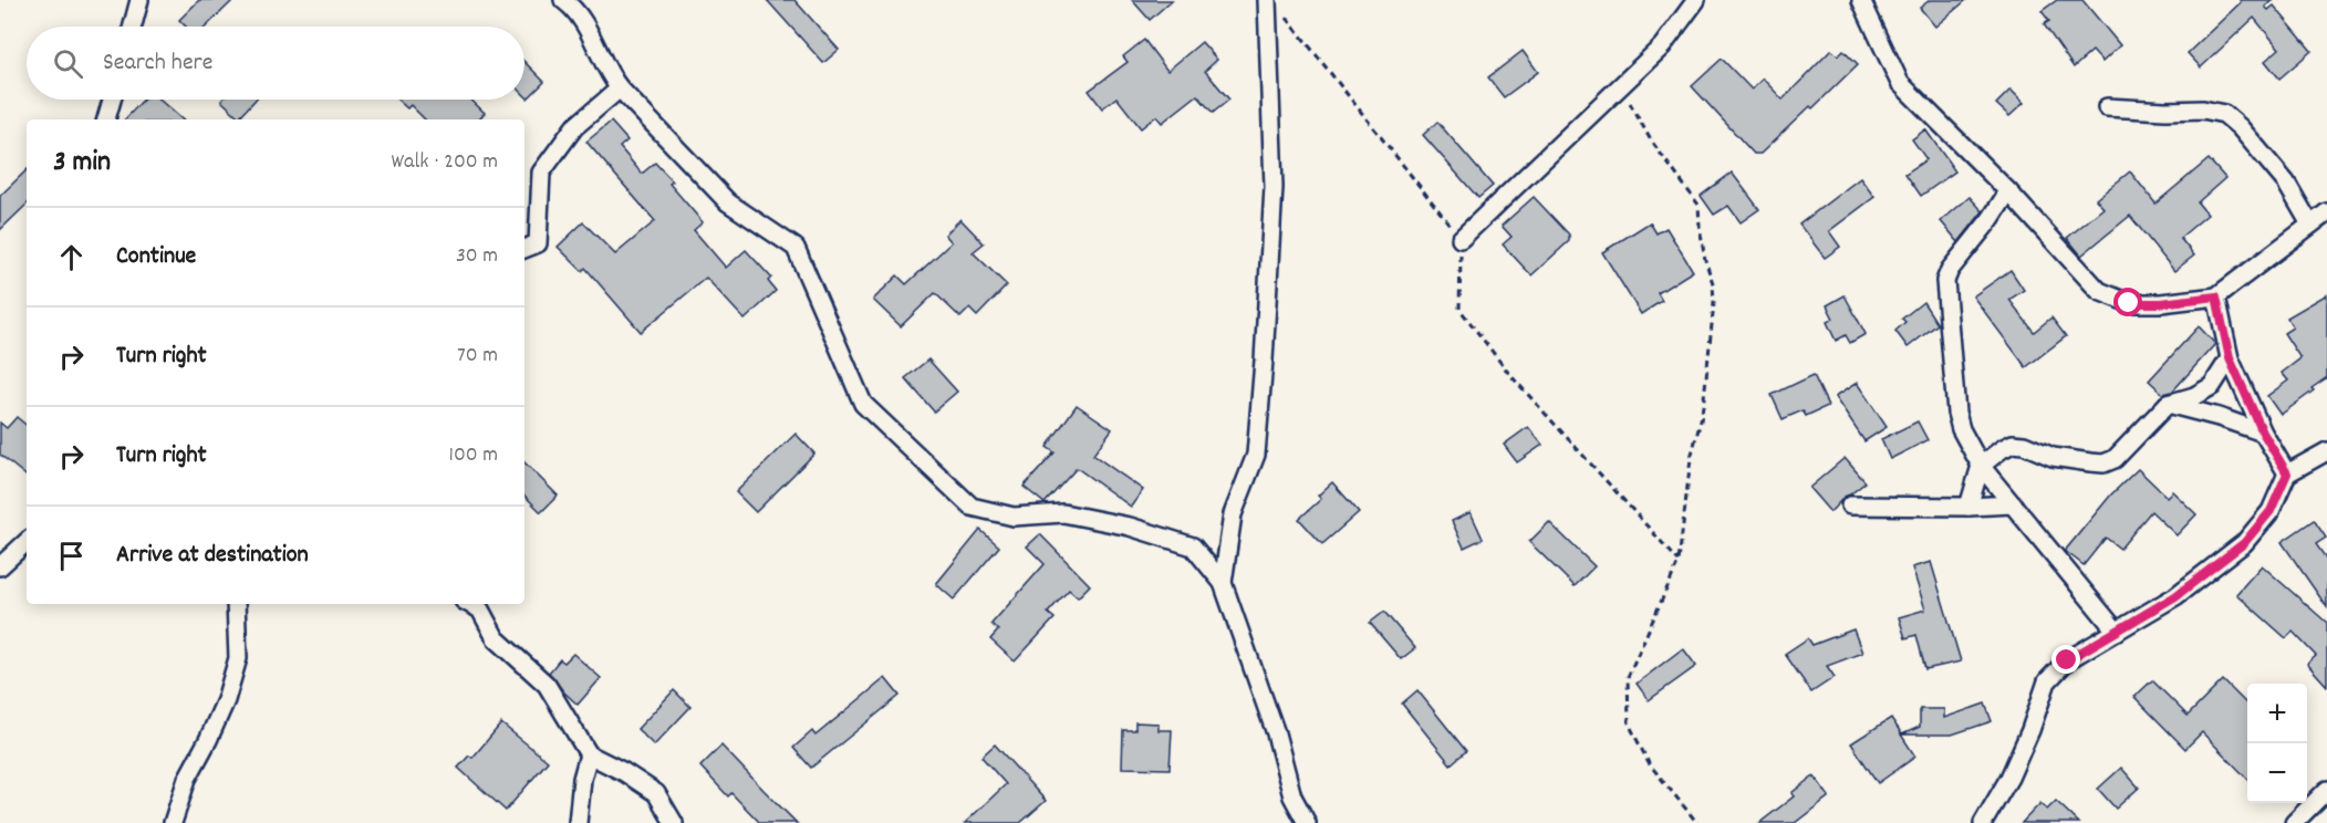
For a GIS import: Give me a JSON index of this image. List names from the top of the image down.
{
  "page": {
    "search": "Search here",
    "heading": ["3 min", "Walk · 200 m"],
    "list": [
      ["Continue", "30 m"],
      ["Turn right", "70 m"],
      ["Turn right", "100 m"],
      "Arrive at destination"
    ],
    "map_buttons": ["+", "−"]
  }
}
